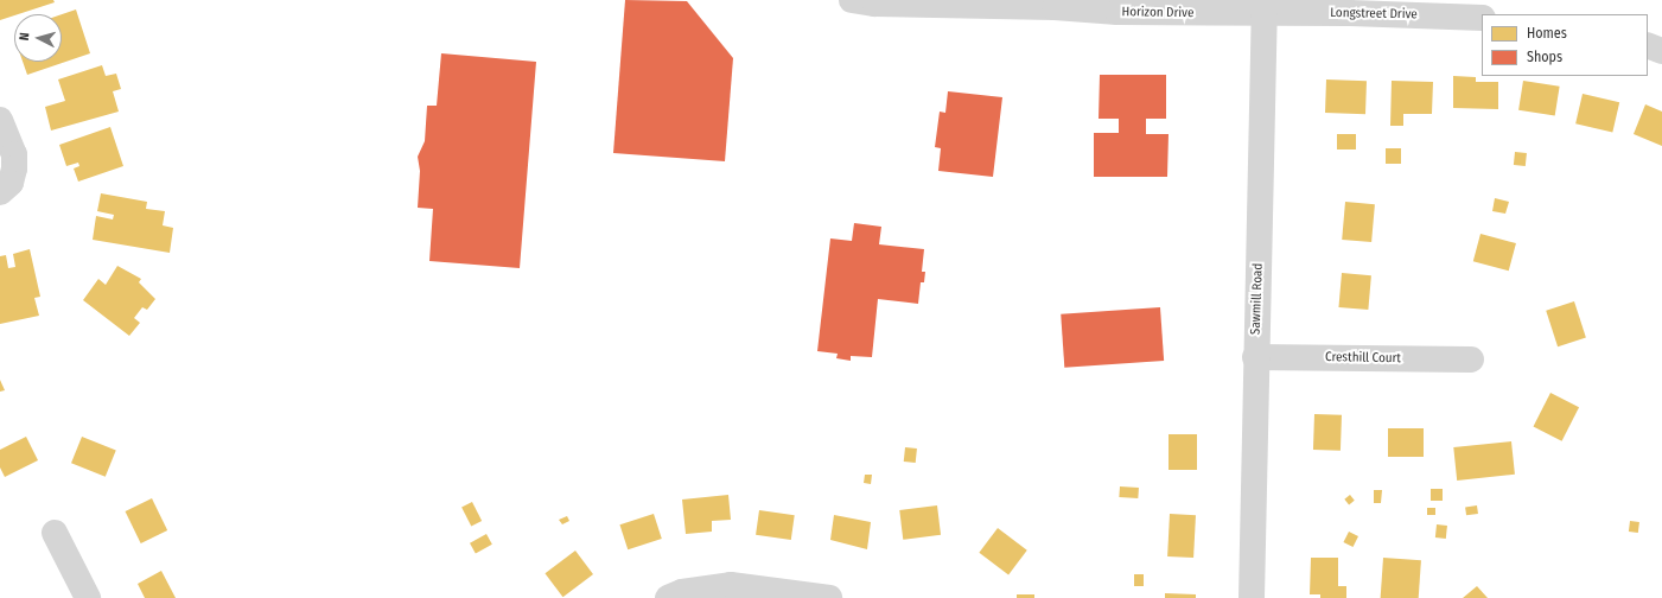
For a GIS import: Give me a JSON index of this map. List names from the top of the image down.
{
  "streets": {
    "street": [
      "Horizon Drive",
      "Longstreet Drive",
      "Sawmill Road",
      "Cresthill Court"
    ]
  },
  "crossings": [
    ["Horizon Drive", "Longstreet Drive"],
    ["Horizon Drive", "Sawmill Road"],
    ["Longstreet Drive", "Sawmill Road"],
    ["Sawmill Road", "Cresthill Court"]
  ],
  "legend": ["Homes", "Shops"],
  "north": "left"
}
